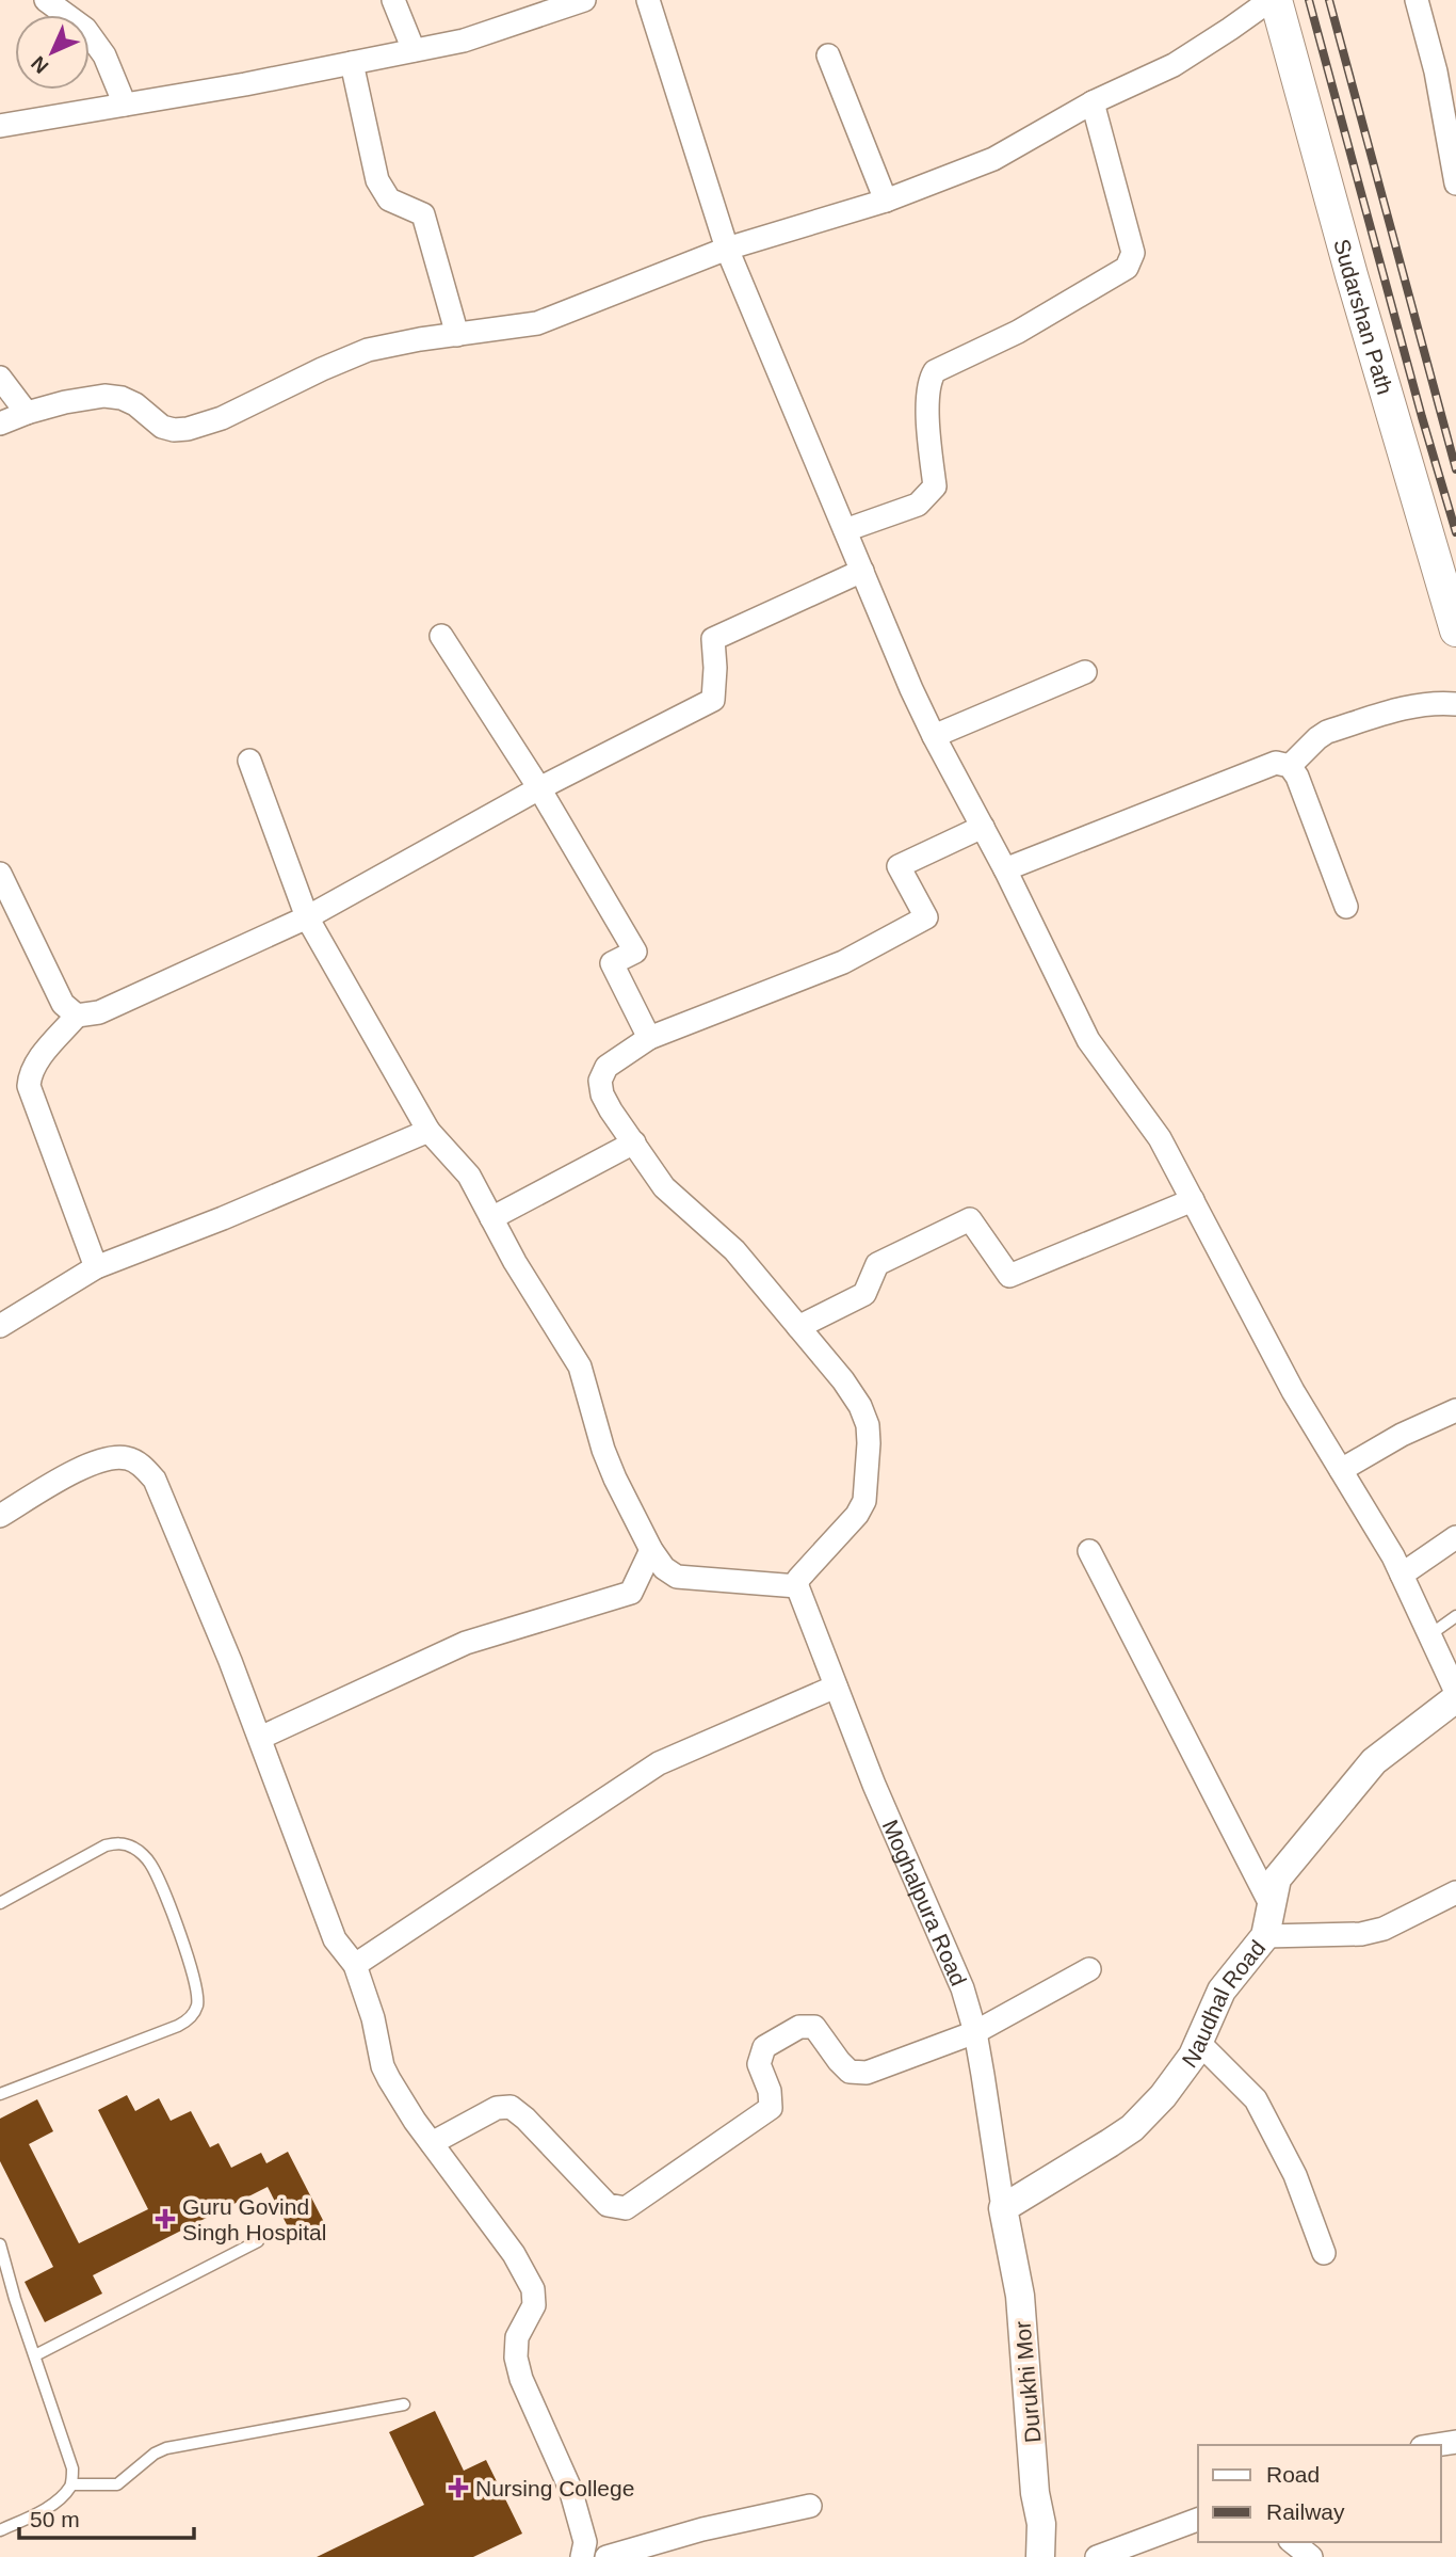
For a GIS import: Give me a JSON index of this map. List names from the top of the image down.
{
  "streets": {
    "main road": ["Sudarshan Path"],
    "street": ["Moghalpura Road", "Naudhal Road", "Durukhi Mor"]
  },
  "crossings": [
    ["Moghalpura Road", "Naudhal Road"],
    ["Moghalpura Road", "Durukhi Mor"],
    ["Naudhal Road", "Durukhi Mor"]
  ],
  "places": {
    "health": ["Guru Govind Singh Hospital", "Nursing College"]
  },
  "legend": ["Road", "Railway"],
  "scale_bar": "50 m",
  "north": "bottom left"
}
